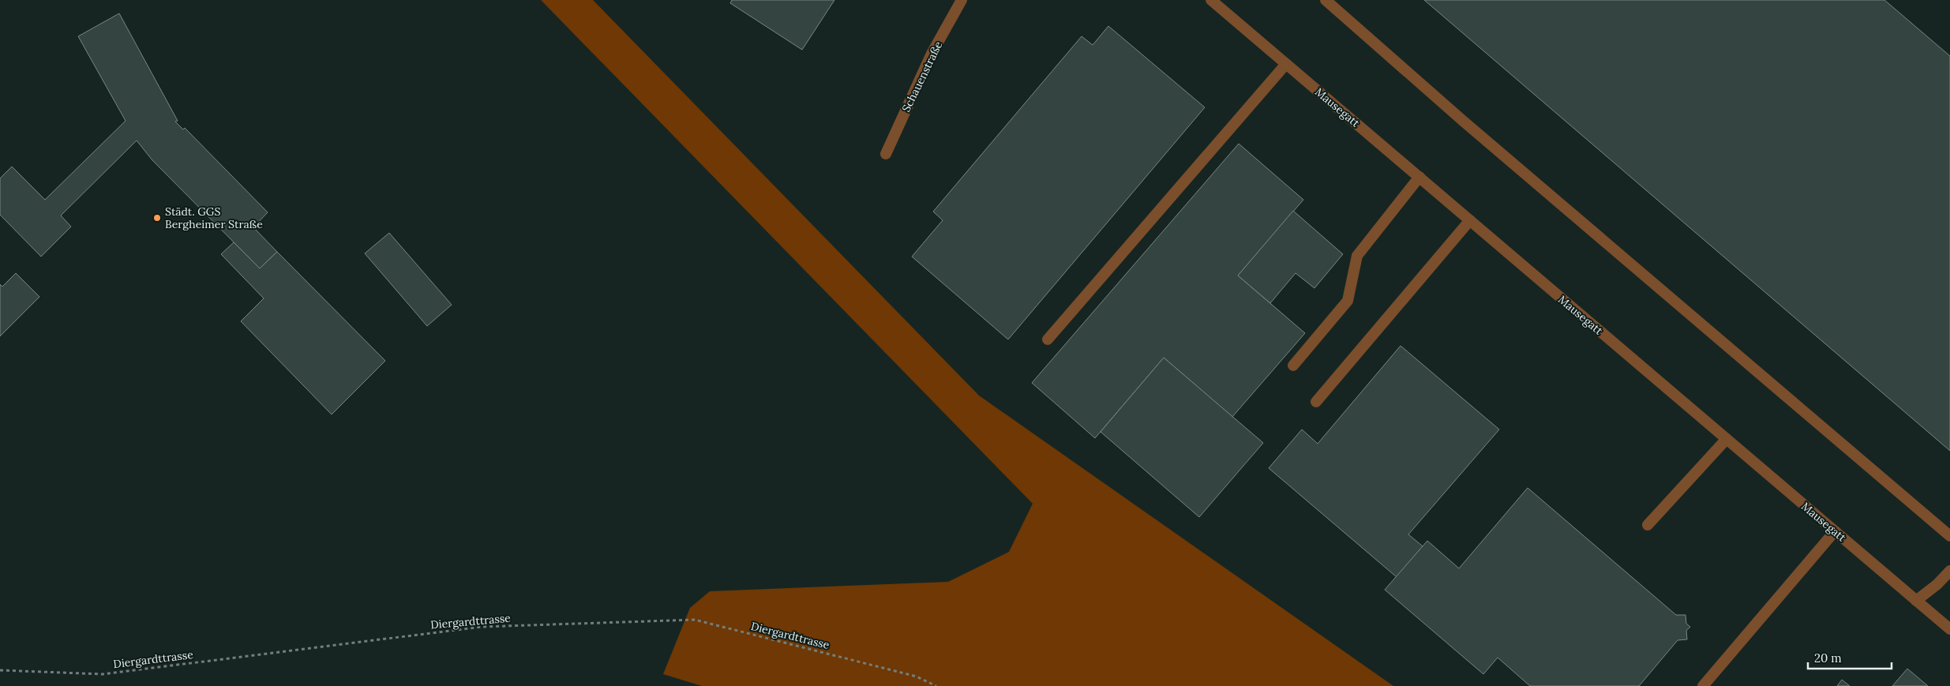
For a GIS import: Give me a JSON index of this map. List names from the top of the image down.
{
  "streets": {
    "street": ["Schauenstraße", "Mausegatt"],
    "path": ["Diergardttrasse"]
  },
  "places": ["Städt. GGS Bergheimer Straße"],
  "scale_bar": "20 m"
}
